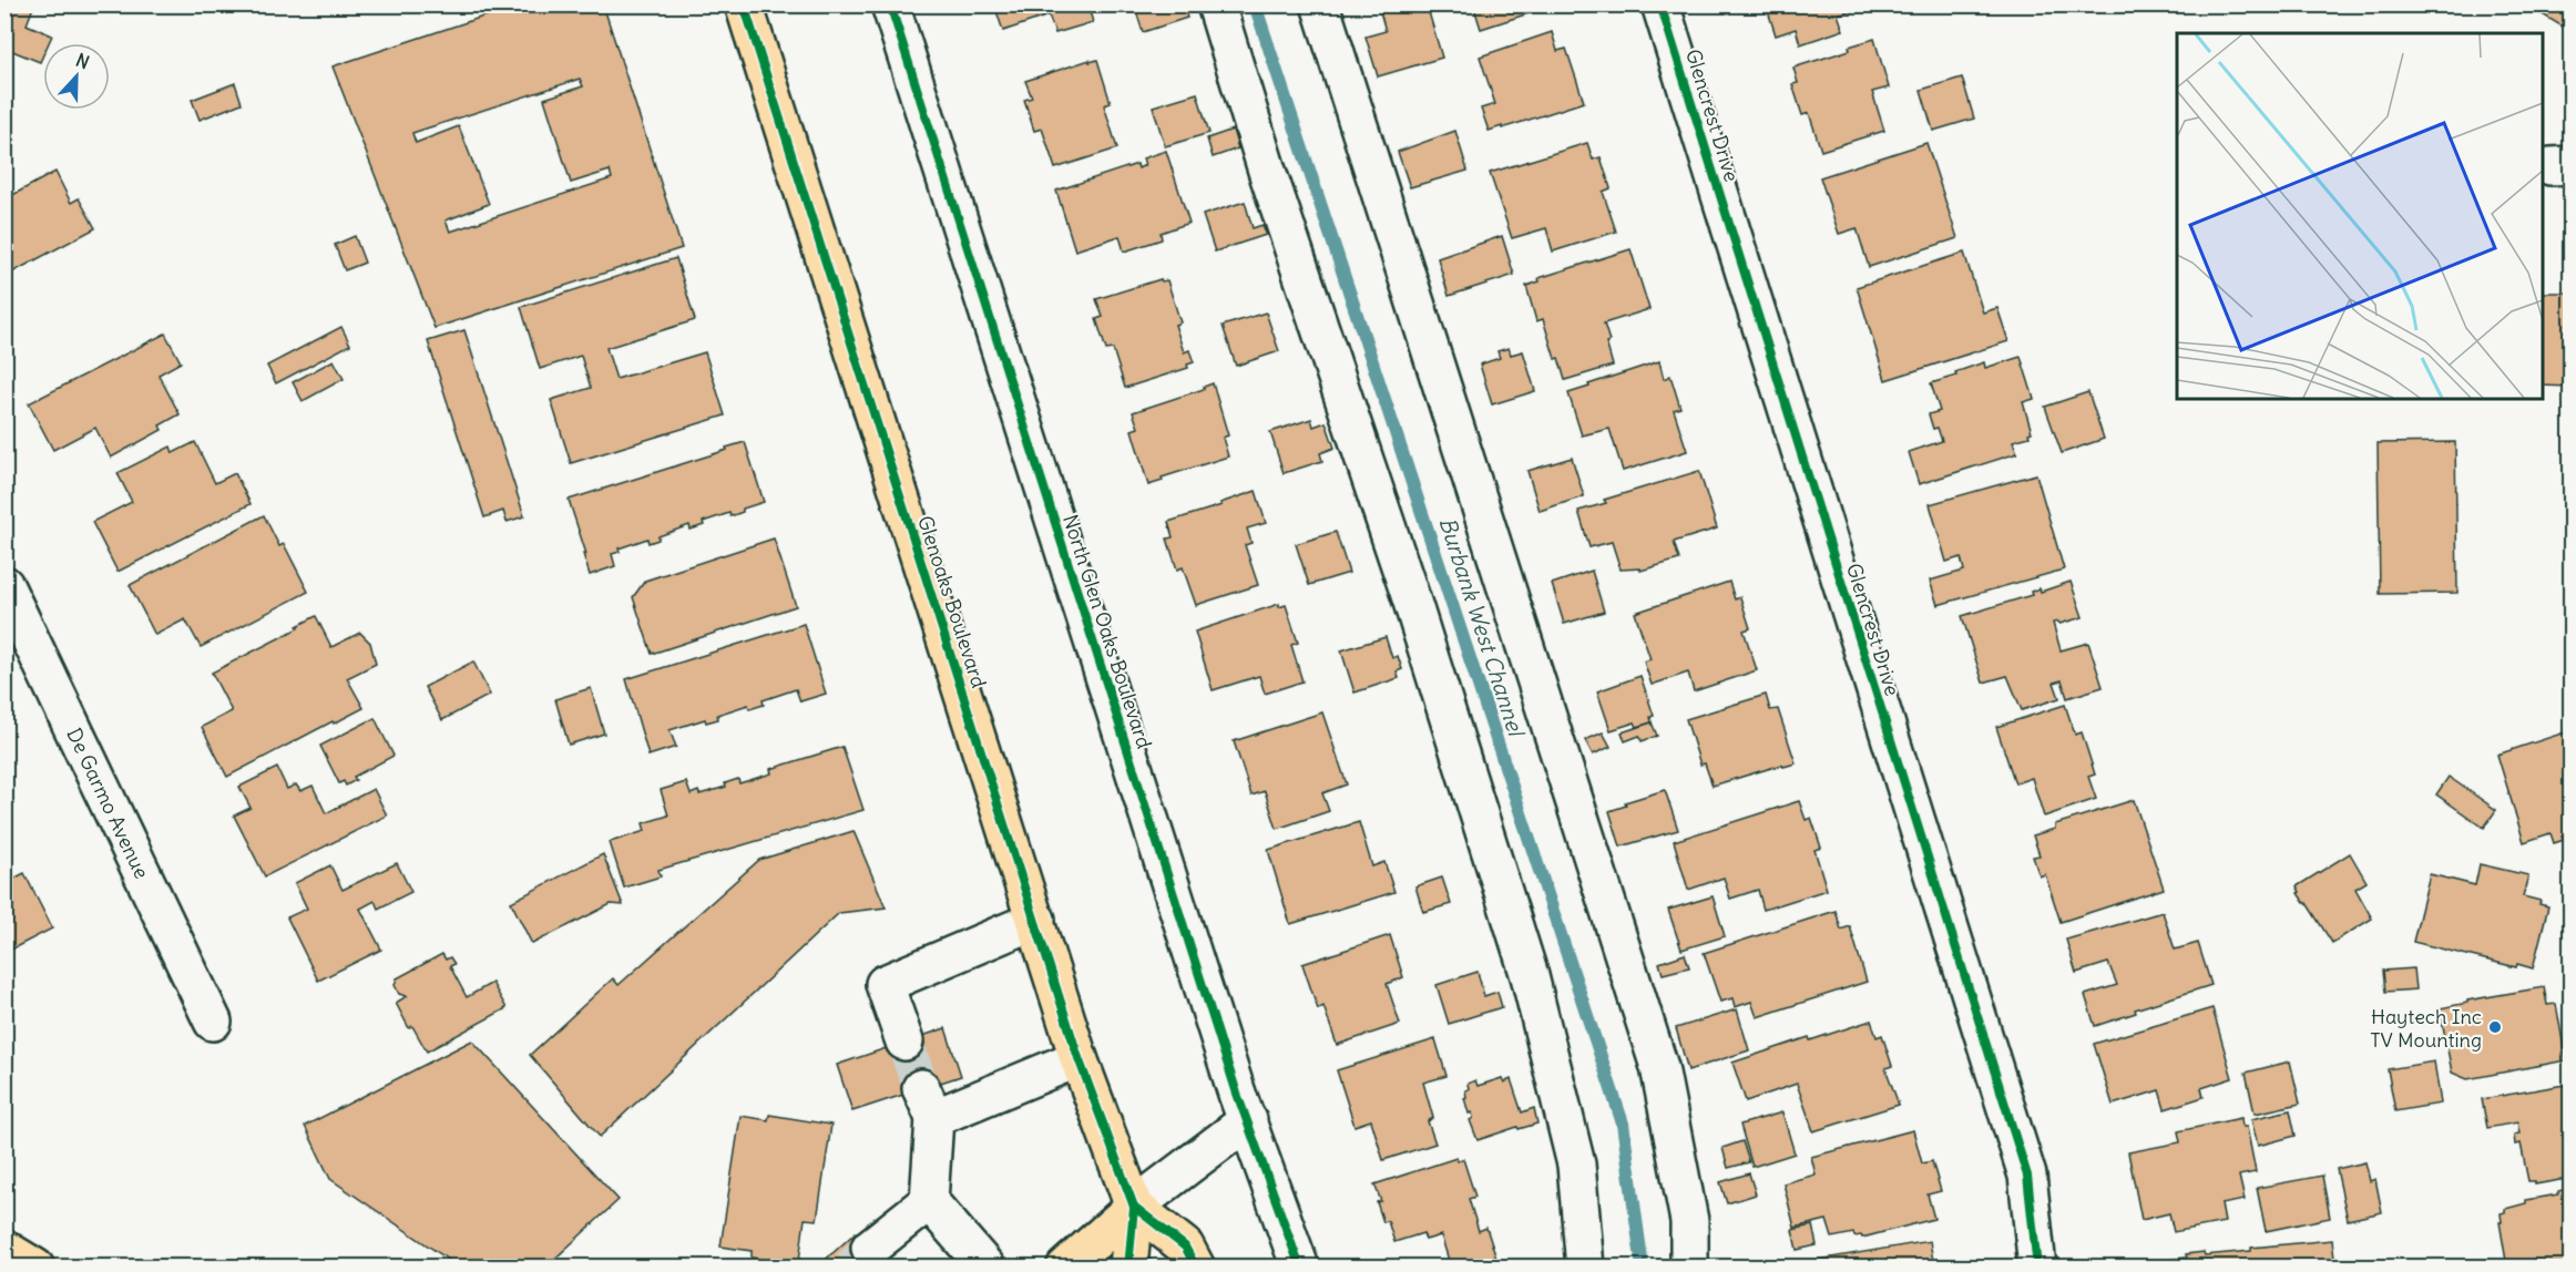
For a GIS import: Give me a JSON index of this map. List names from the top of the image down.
{
  "streets": {
    "main road": ["Glenoaks Boulevard"],
    "street": ["Glencrest Drive", "North Glen Oaks Boulevard", "De Garmo Avenue"]
  },
  "water": ["Burbank West Channel"],
  "places": ["Haytech Inc TV Mounting"],
  "north": "top"
}
